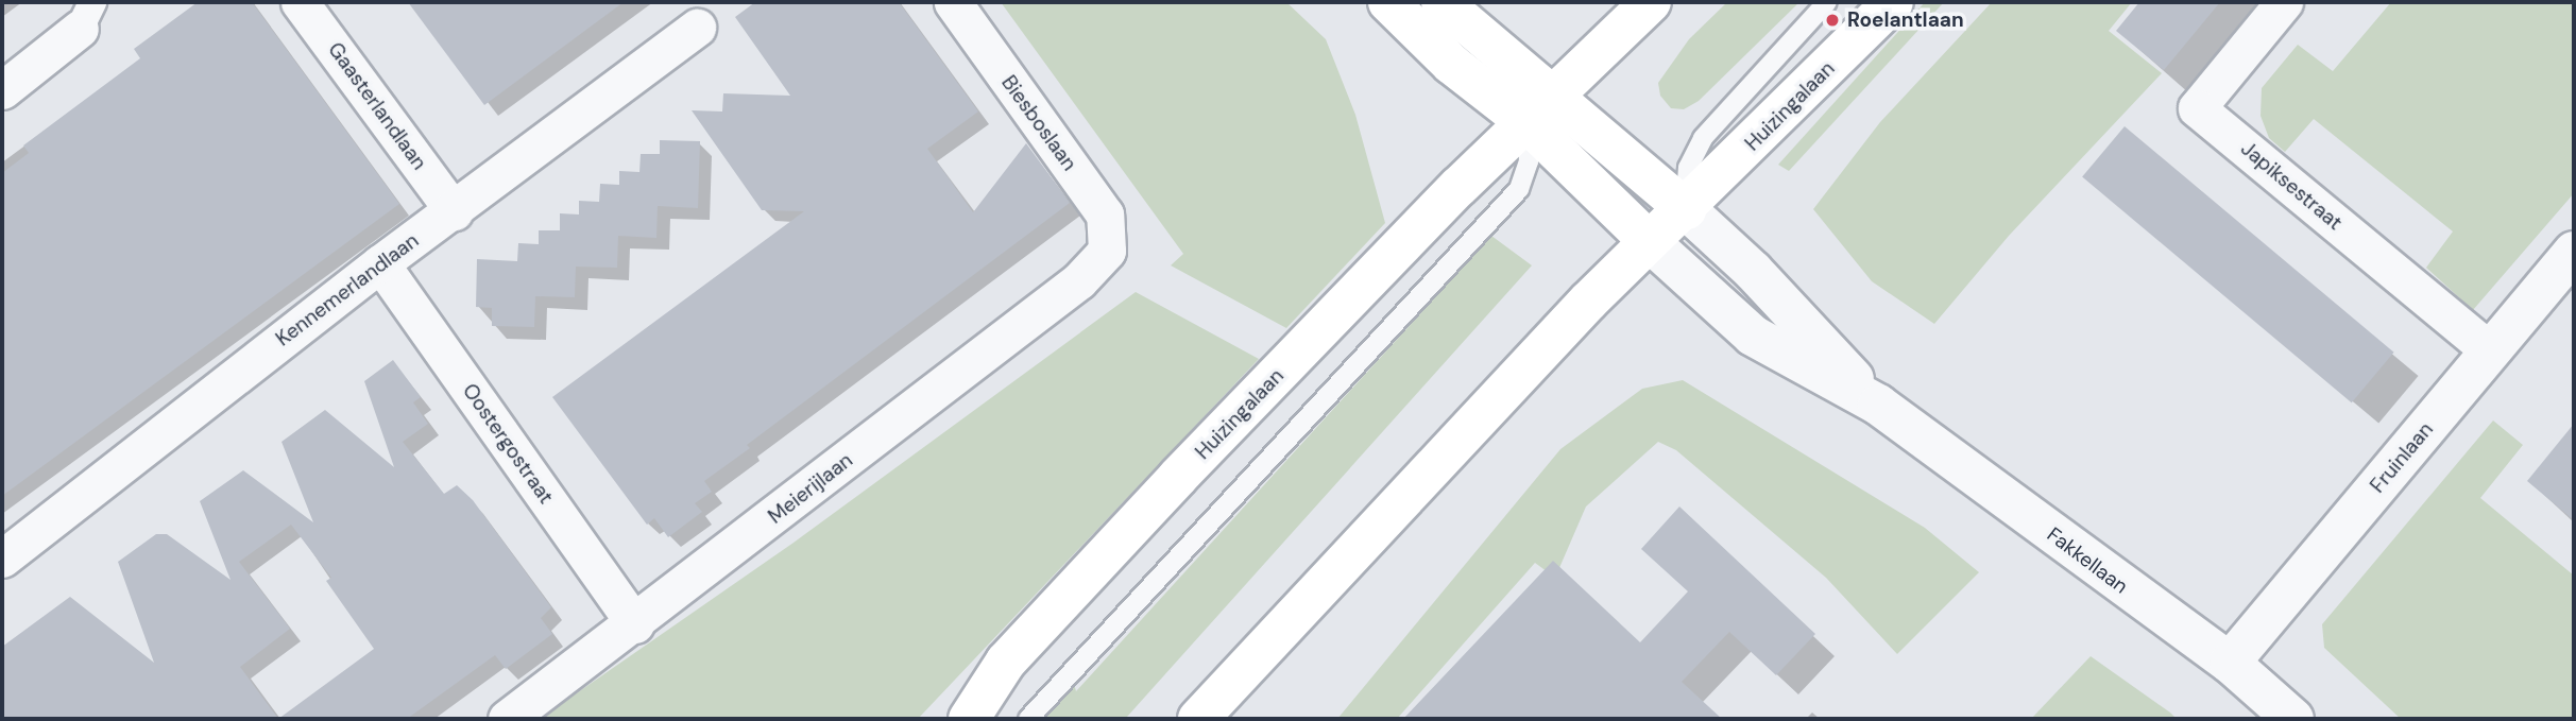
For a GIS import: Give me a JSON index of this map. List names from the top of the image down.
{
  "streets": {
    "main road": ["Huizingalaan"],
    "street": [
      "Gaasterlandlaan",
      "Biesboslaan",
      "Japiksestraat",
      "Kennemerlandlaan",
      "Oostergostraat",
      "Fruinlaan",
      "Meierijlaan",
      "Fakkellaan"
    ]
  },
  "crossings": [
    ["Gaasterlandlaan", "Kennemerlandlaan"],
    ["Huizingalaan", "Fakkellaan"],
    ["Biesboslaan", "Meierijlaan"],
    ["Japiksestraat", "Fruinlaan"],
    ["Kennemerlandlaan", "Oostergostraat"],
    ["Oostergostraat", "Meierijlaan"],
    ["Fruinlaan", "Fakkellaan"]
  ],
  "places": ["Roelantlaan"]
}
